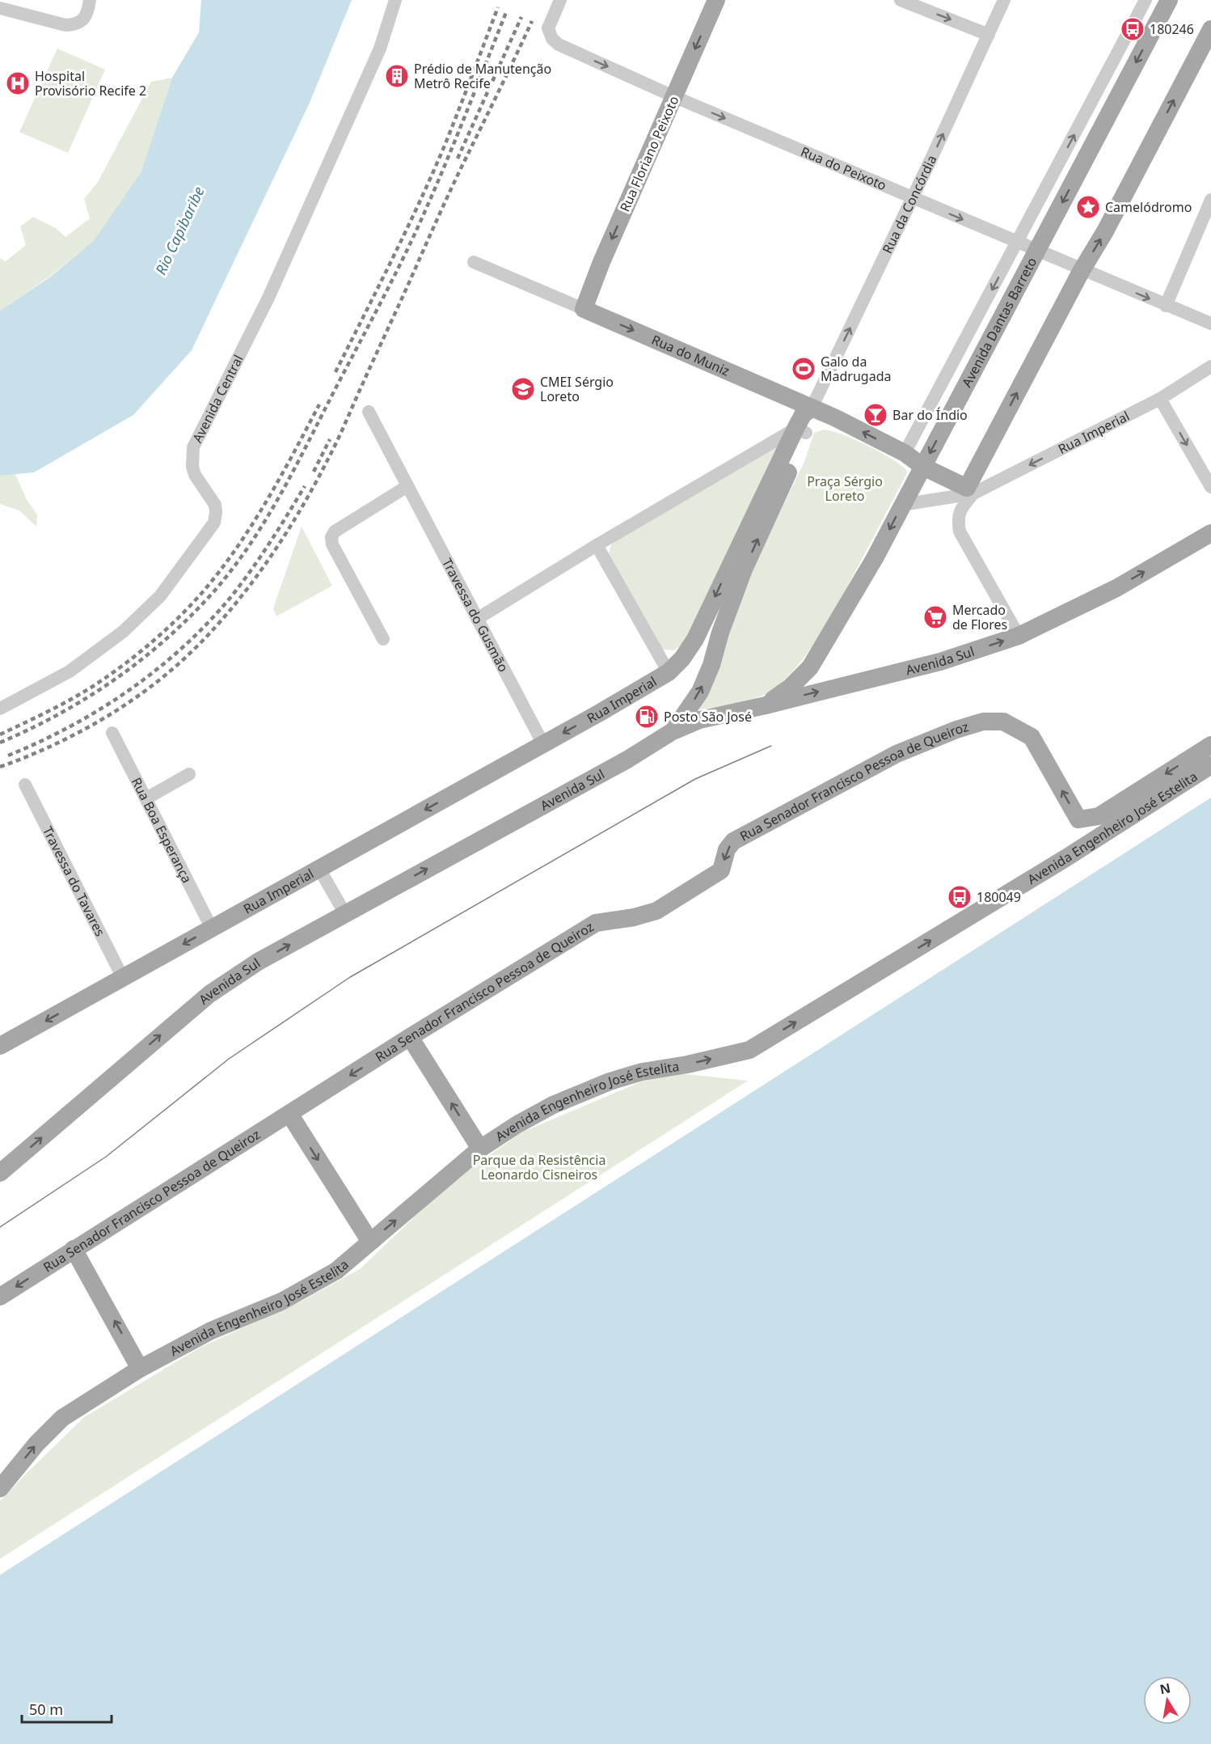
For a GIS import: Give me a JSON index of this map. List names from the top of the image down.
{
  "streets": {
    "main road": [
      "Rua Floriano Peixoto",
      "Avenida Dantas Barreto",
      "Rua do Muniz",
      "Rua Imperial",
      "Avenida Sul",
      "Rua Senador Francisco Pessoa de Queiroz",
      "Avenida Engenheiro José Estelita"
    ],
    "street": [
      "Rua do Peixoto",
      "Rua da Concórdia",
      "Avenida Central",
      "Travessa do Gusmão",
      "Rua Boa Esperança",
      "Travessa do Tavares"
    ]
  },
  "crossings": [
    ["Rua Floriano Peixoto", "Rua do Peixoto"],
    ["Rua Floriano Peixoto", "Rua do Muniz"],
    ["Rua do Peixoto", "Rua da Concórdia"],
    ["Rua do Peixoto", "Avenida Dantas Barreto"],
    ["Rua da Concórdia", "Rua do Muniz"],
    ["Rua da Concórdia", "Rua Imperial"],
    ["Avenida Dantas Barreto", "Rua do Muniz"],
    ["Avenida Dantas Barreto", "Rua Imperial"],
    ["Avenida Dantas Barreto", "Avenida Sul"],
    ["Rua do Muniz", "Rua Imperial"],
    ["Rua Imperial", "Travessa do Gusmão"],
    ["Rua Imperial", "Avenida Sul"],
    ["Rua Imperial", "Rua Boa Esperança"],
    ["Rua Imperial", "Travessa do Tavares"],
    ["Rua Senador Francisco Pessoa de Queiroz", "Avenida Engenheiro José Estelita"]
  ],
  "one_way": [
    "Rua Floriano Peixoto",
    "Rua do Peixoto",
    "Rua da Concórdia",
    "Avenida Sul",
    "Rua Senador Francisco Pessoa de Queiroz"
  ],
  "water": ["Rio Capibaribe"],
  "parks": ["Praça Sérgio Loreto", "Parque da Resistência Leonardo Cisneiros"],
  "places": {
    "bus stop": ["180246", "180049"],
    "building": ["Prédio de Manutenção Metrô Recife"],
    "hospital": ["Hospital Provisório Recife 2"],
    "place": ["Camelódromo"],
    "sports": ["Galo da Madrugada"],
    "school or university": ["CMEI Sérgio Loreto"],
    "bar": ["Bar do Índio"],
    "supermarket": ["Mercado de Flores"],
    "fuel station": ["Posto São José"]
  },
  "scale_bar": "50 m",
  "north": "top"
}
